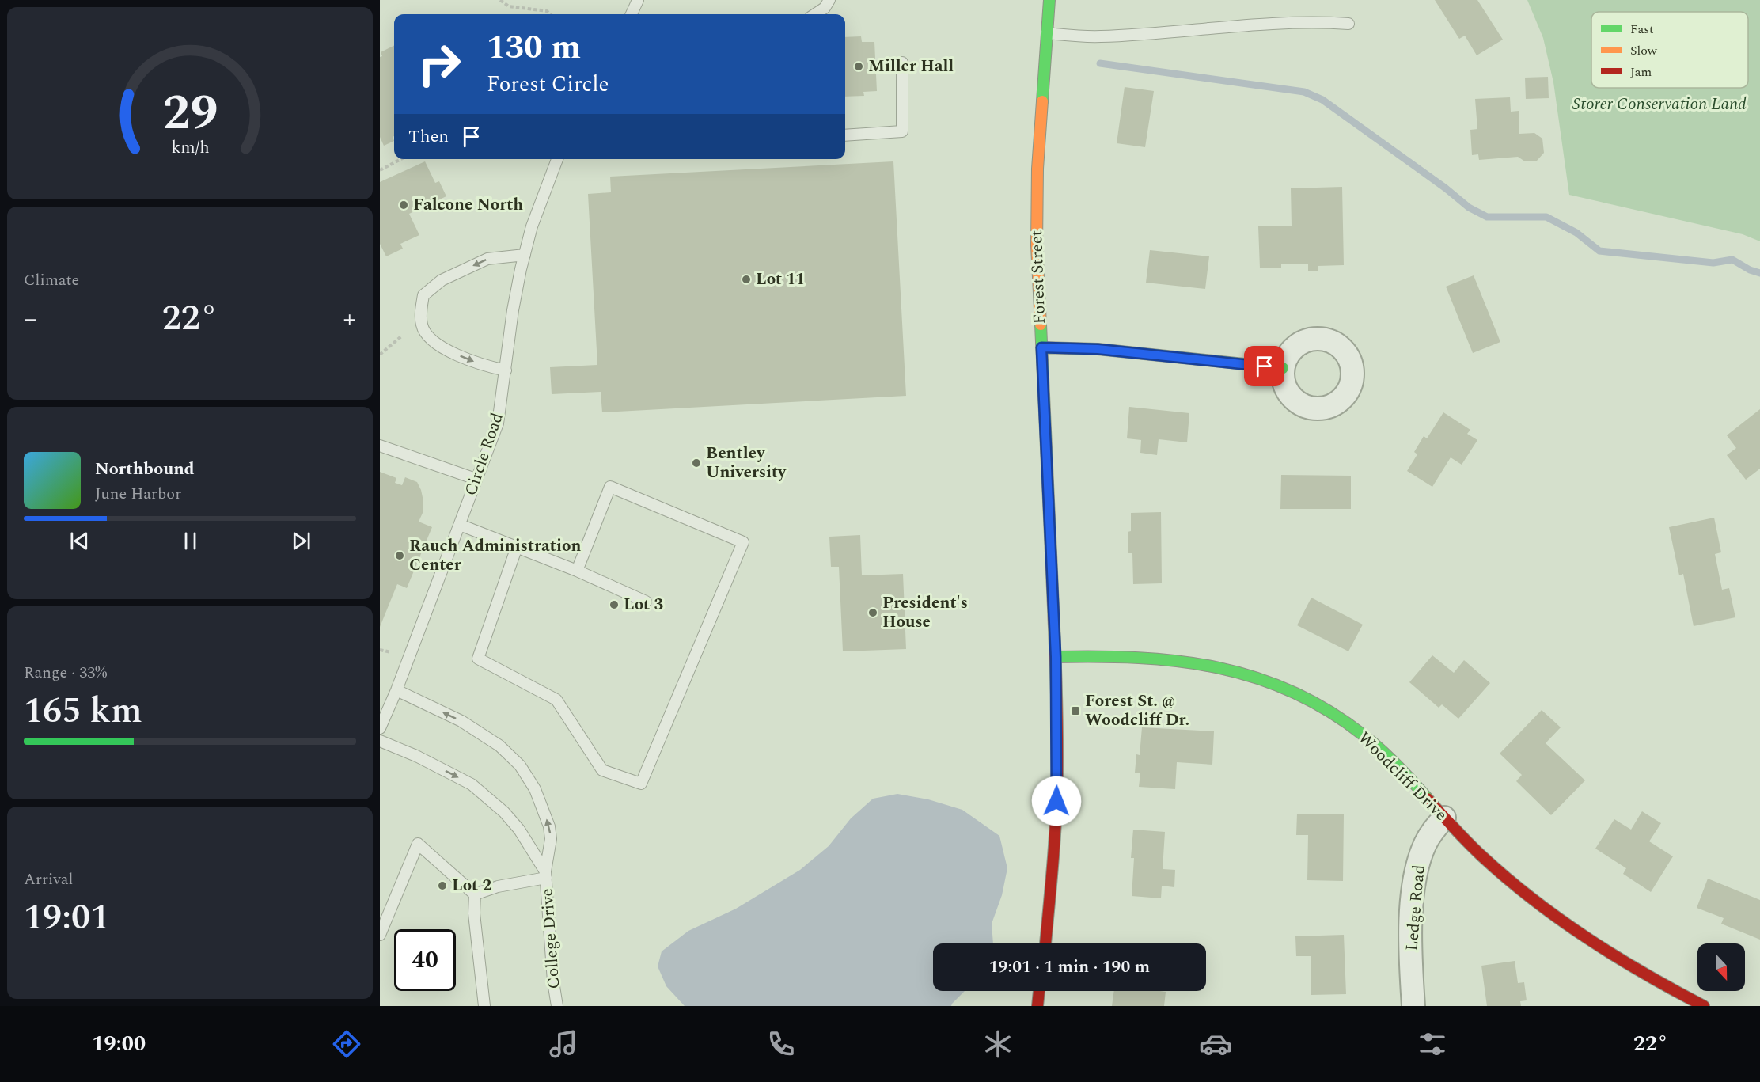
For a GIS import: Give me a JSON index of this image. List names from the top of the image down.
{
  "streets": {
    "street": ["Forest Street", "Woodcliff Drive", "Ledge Road"],
    "lane": ["Circle Road", "College Drive"]
  },
  "crossings": [
    ["Forest Street", "Woodcliff Drive"],
    ["Circle Road", "College Drive"],
    ["Woodcliff Drive", "Ledge Road"]
  ],
  "parks": ["Storer Conservation Land"],
  "places": {
    "other": [
      "Miller Hall",
      "Falcone North",
      "Lot 11",
      "Bentley University",
      "Rauch Administration Center",
      "Lot 3",
      "President's House",
      "Lot 2"
    ],
    "transit": ["Forest St. @ Woodcliff Dr."]
  },
  "legend": ["Fast", "Slow", "Jam"],
  "north": "bottom",
  "page": {
    "turn": ["130 m", "Forest Circle"],
    "then": "Then",
    "tile": [
      "Climate",
      ["Range · 33%", "165 km"],
      ["Arrival", "19:01"]
    ],
    "heat": ["−", "22°", "+"],
    "song": ["Northbound", "June Harbor"],
    "limit": "40",
    "trip": "19:01 · 1 min · 190 m",
    "tabs": ["19:00", "22°"],
    "gauge": ["29", "km/h"]
  }
}
